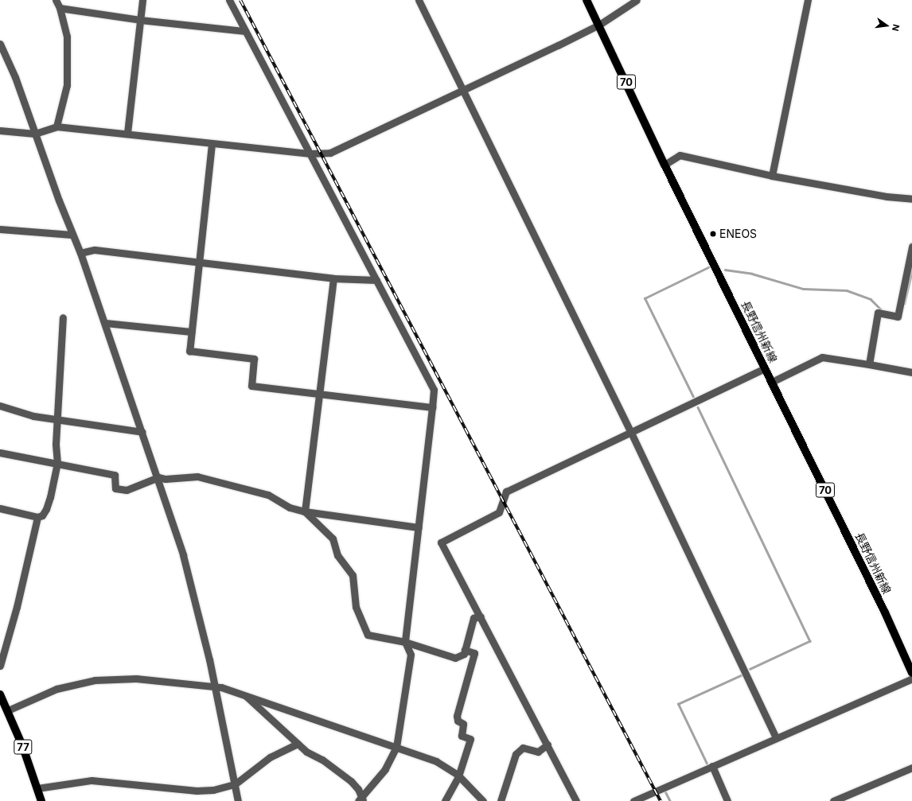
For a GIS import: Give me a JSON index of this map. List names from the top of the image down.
{
  "streets": {
    "main road": ["70", "長野信州新線", "77"]
  },
  "places": ["ENEOS"],
  "north": "right"
}
